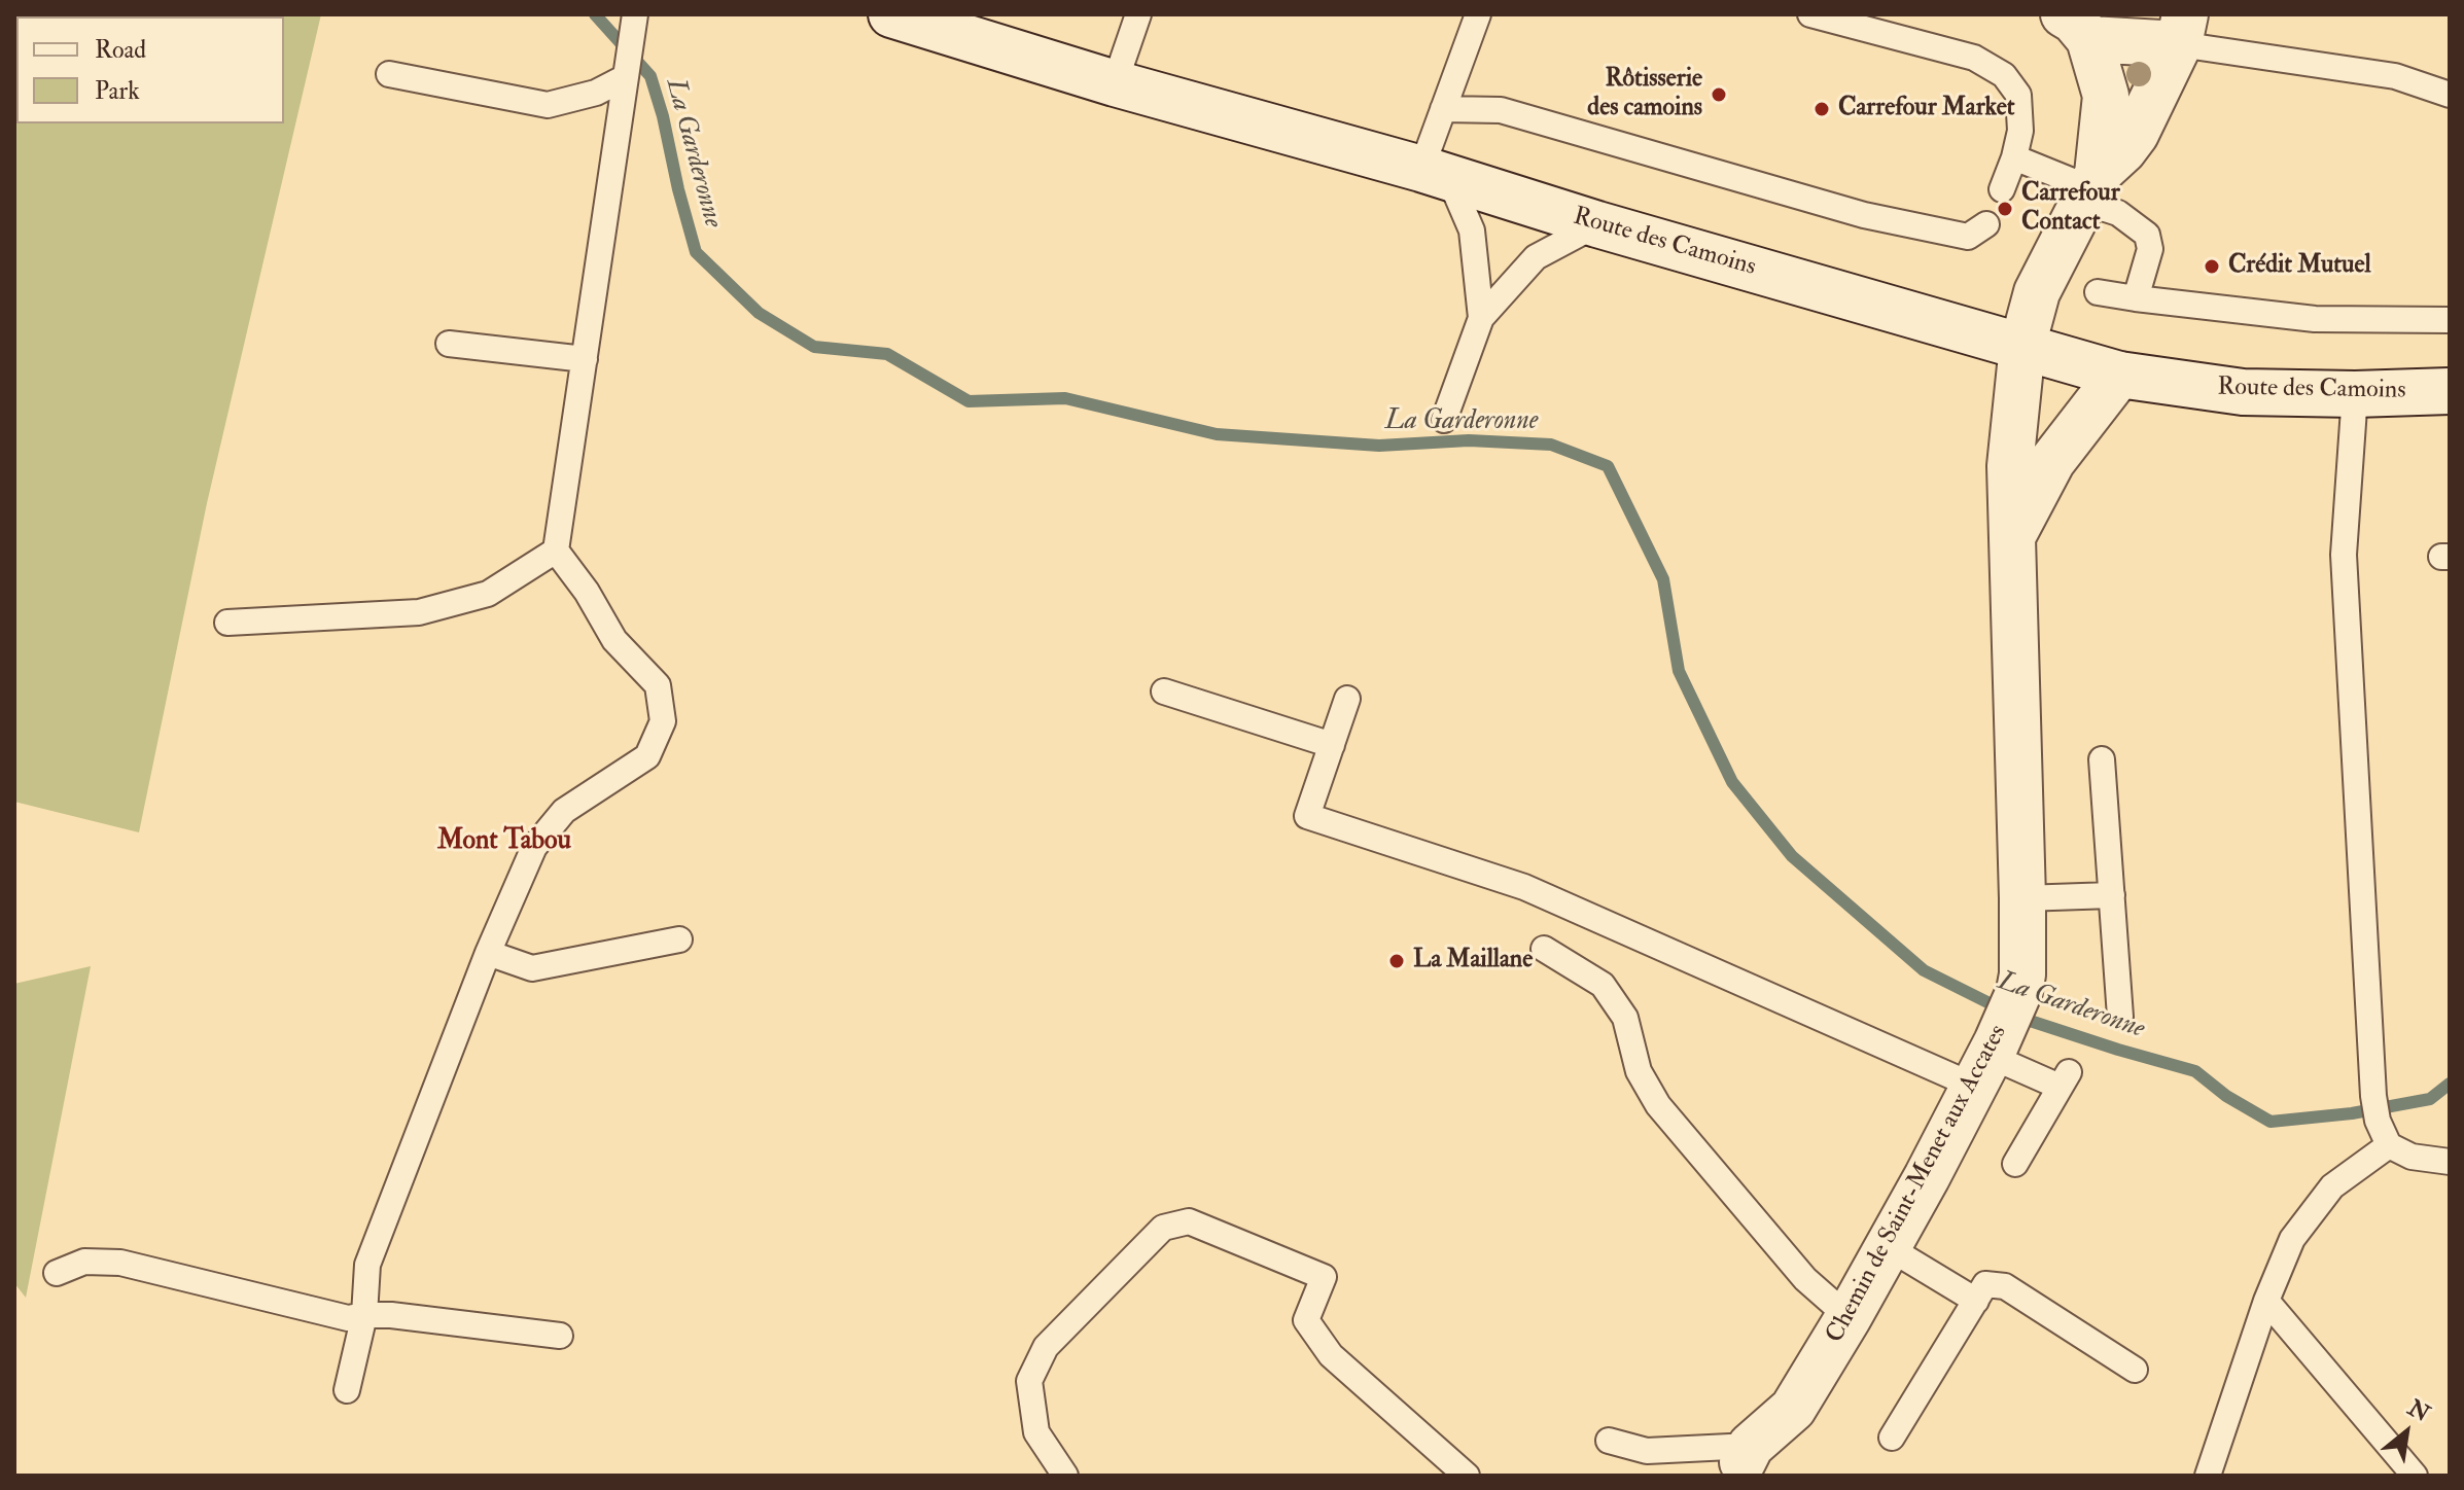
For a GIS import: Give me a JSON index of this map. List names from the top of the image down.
{
  "streets": {
    "street": ["Route des Camoins", "Chemin de Saint-Menet aux Accates"]
  },
  "crossings": [
    ["Route des Camoins", "Chemin de Saint-Menet aux Accates"]
  ],
  "districts": ["Mont Tabou"],
  "water": ["La Garderonne"],
  "places": [
    "Rôtisserie des camoins",
    "Carrefour Market",
    "Carrefour Contact",
    "Crédit Mutuel",
    "La Maillane"
  ],
  "legend": ["Road", "Park"],
  "north": "top right"
}
